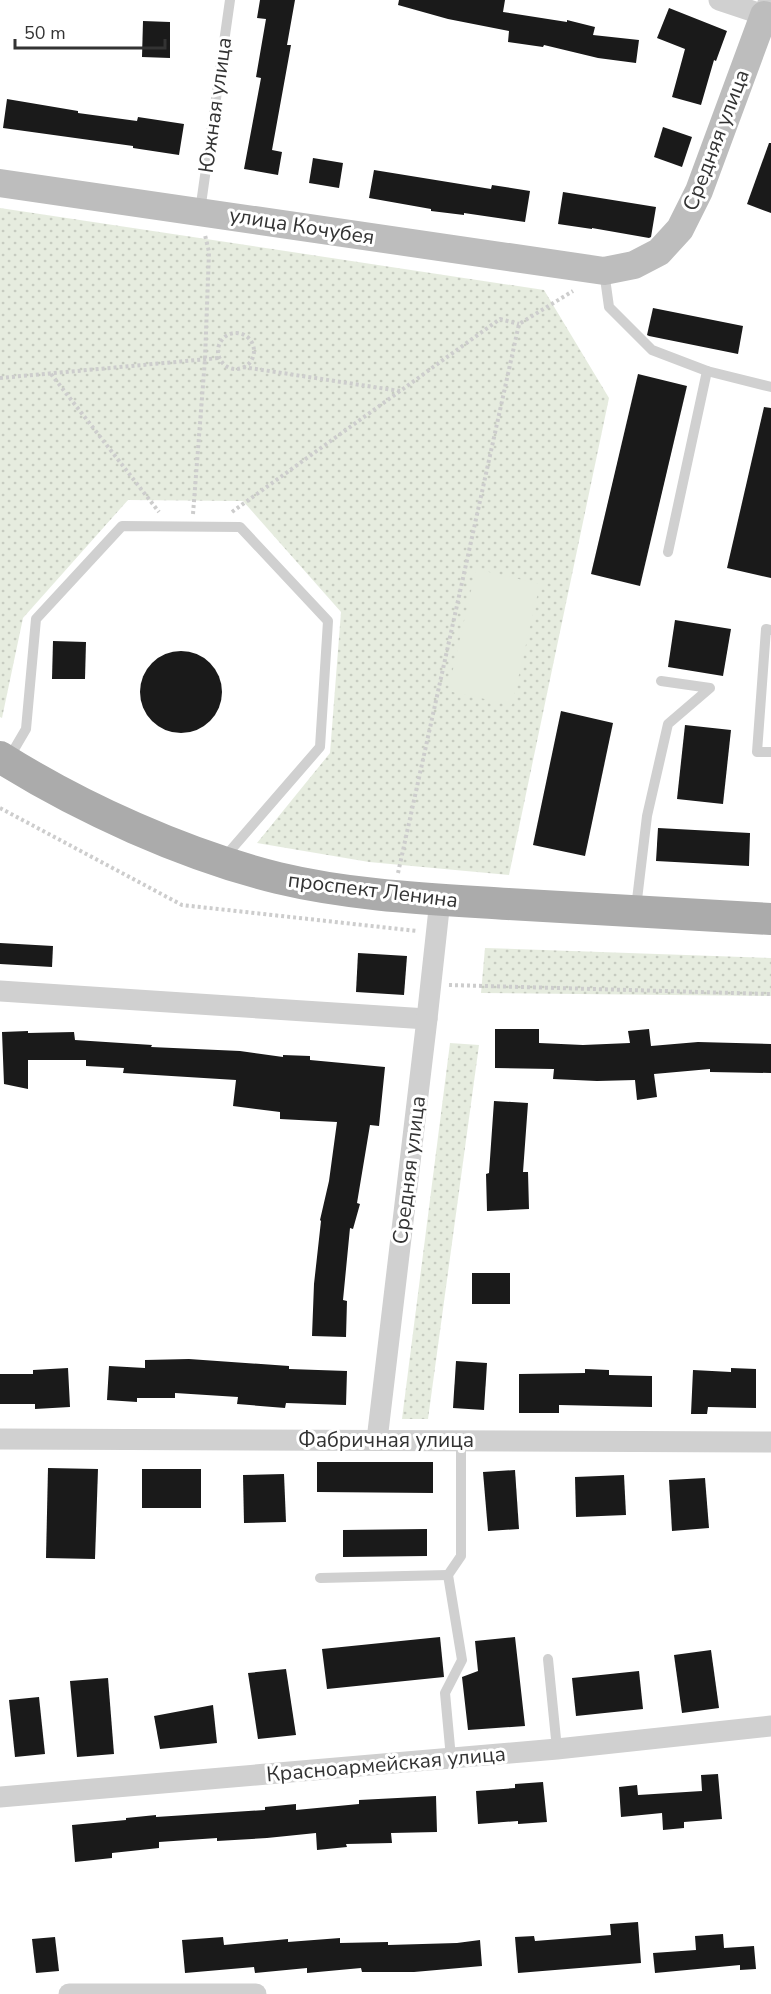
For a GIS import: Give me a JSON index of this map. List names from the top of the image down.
{
  "streets": {
    "main road": ["проспект Ленина"],
    "street": [
      "Средняя улица",
      "улица Кочубея",
      "Фабричная улица",
      "Красноармейская улица"
    ],
    "lane": ["Южная улица"]
  },
  "crossings": [
    ["Южная улица", "улица Кочубея"],
    ["Средняя улица", "улица Кочубея"],
    ["Средняя улица", "проспект Ленина"],
    ["Средняя улица", "Фабричная улица"]
  ],
  "scale_bar": "50 m"
}
